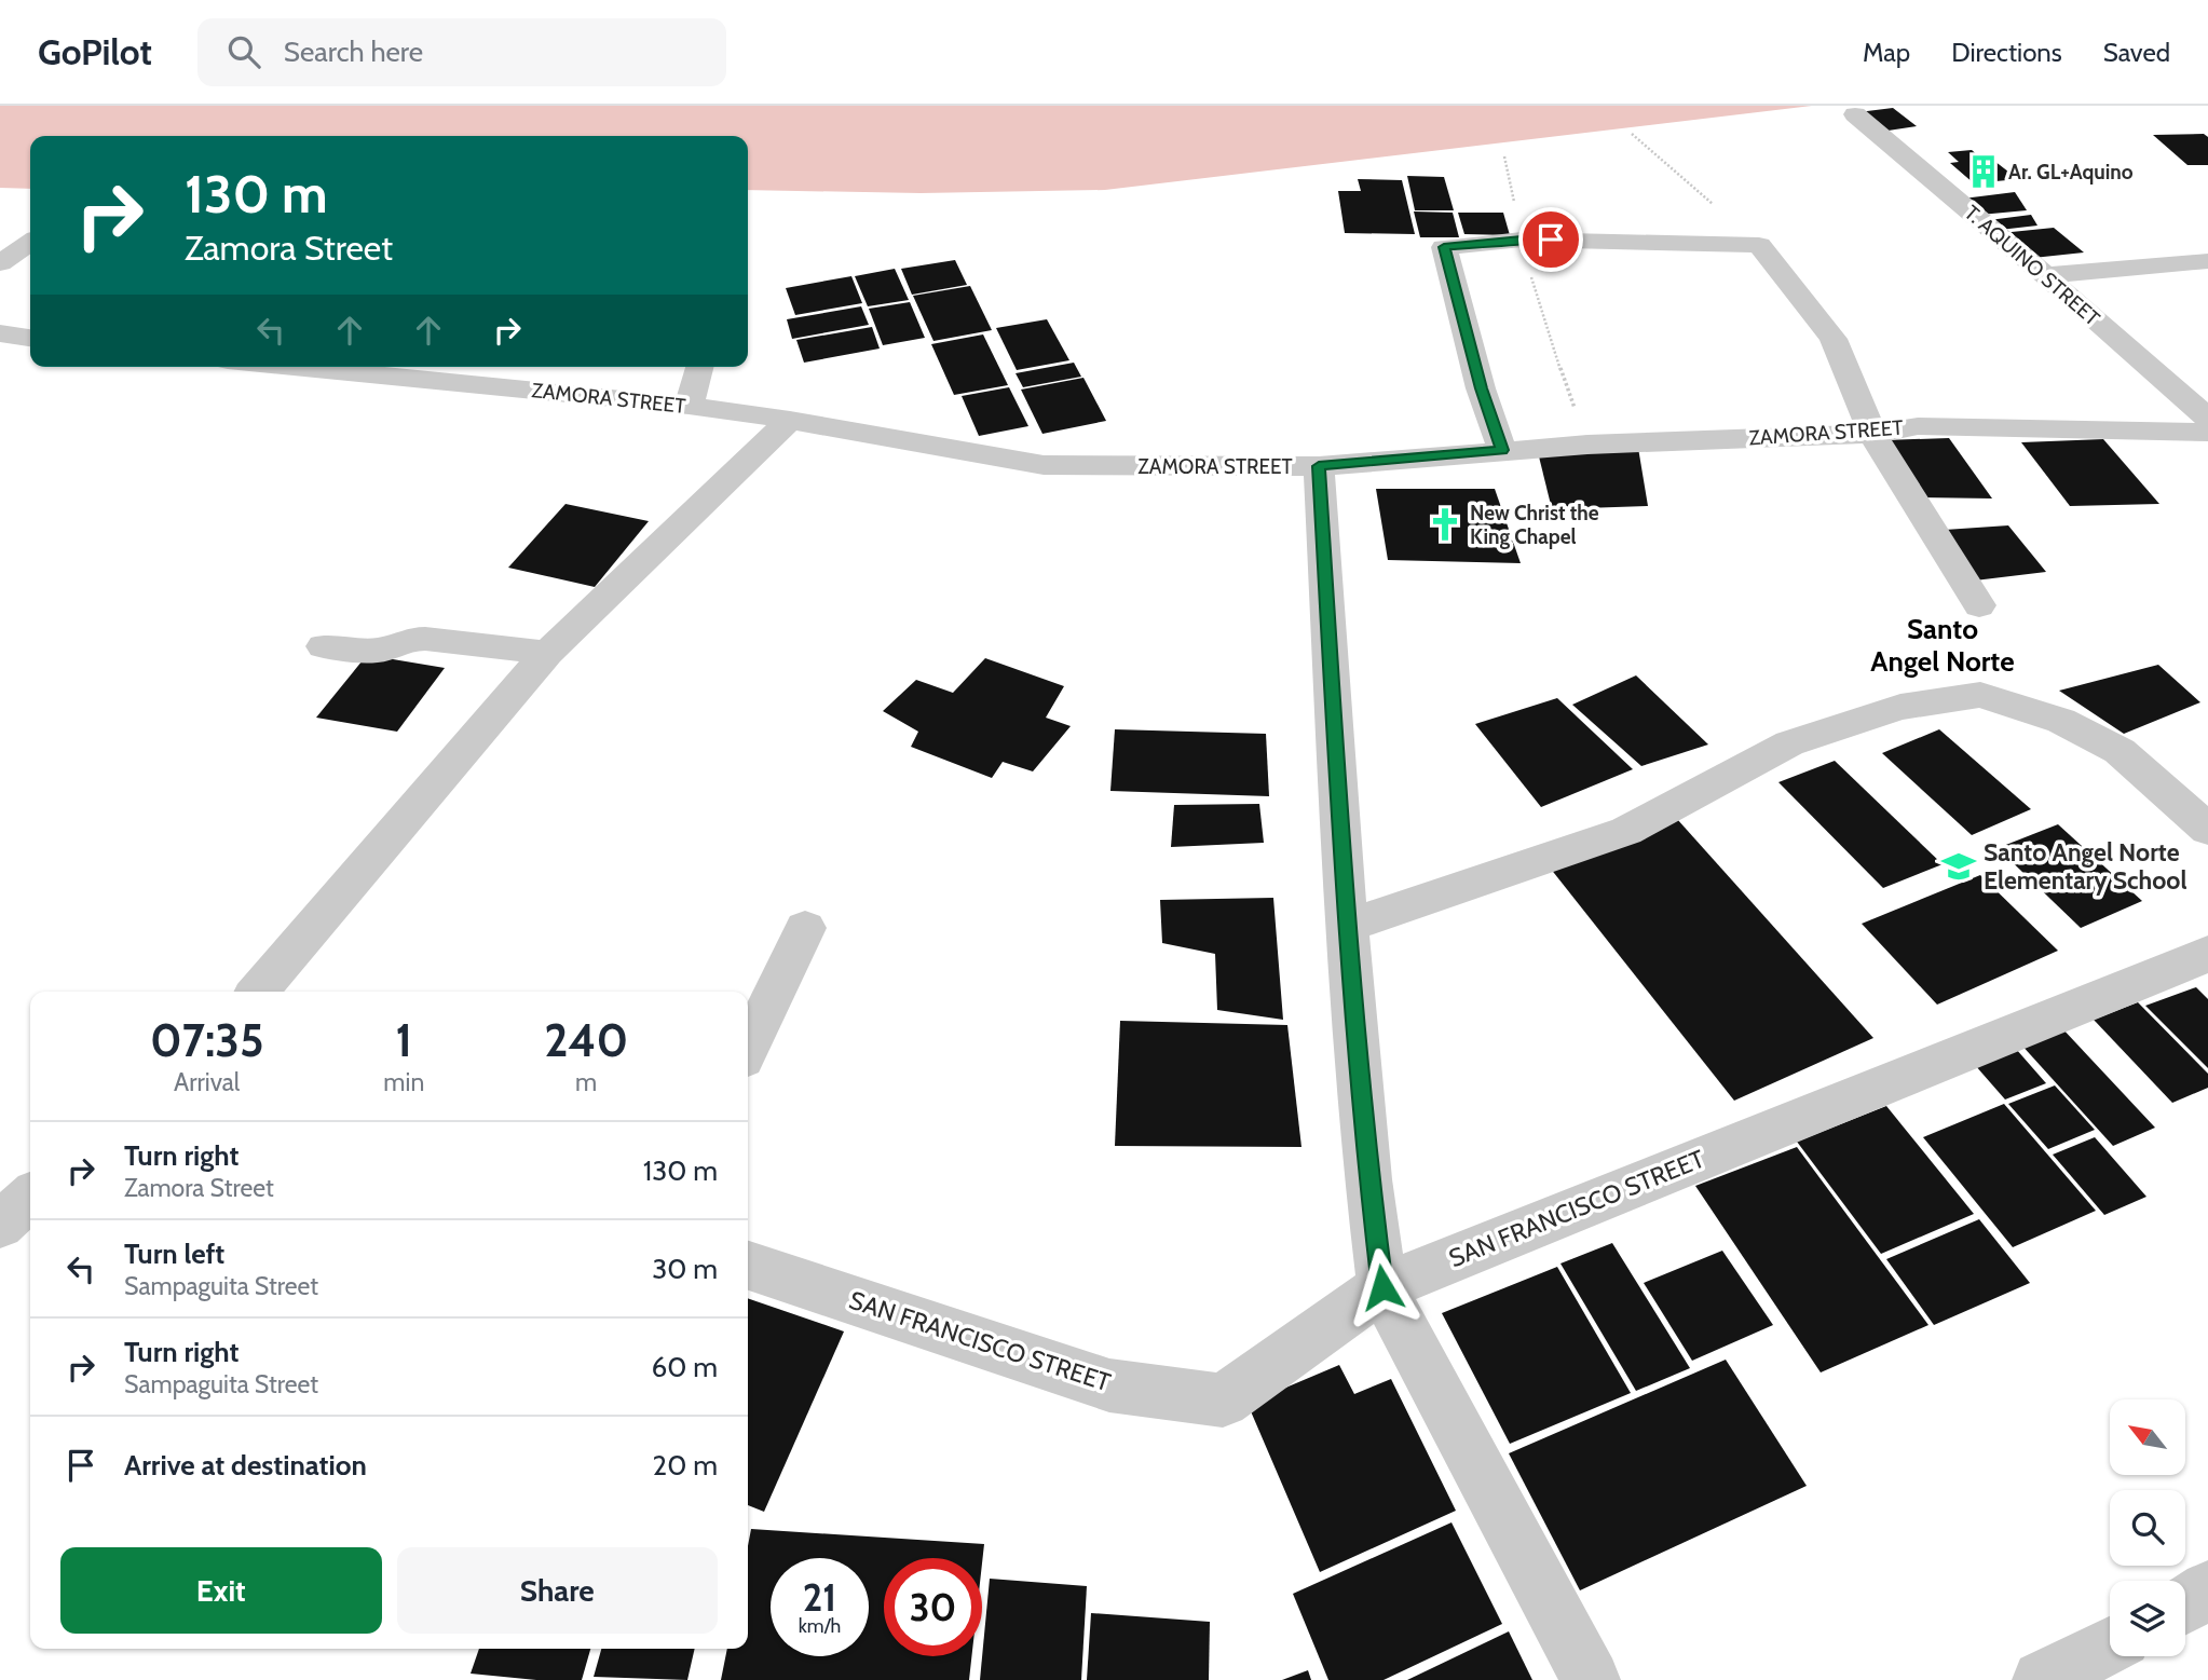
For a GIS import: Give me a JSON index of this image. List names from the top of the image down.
{
  "streets": {
    "street": ["T. AQUINO STREET", "ZAMORA STREET", "SAN FRANCISCO STREET"]
  },
  "districts": ["Santo Angel Norte"],
  "places": {
    "building": ["Ar. GL+Aquino"],
    "church": ["New Christ the King Chapel"],
    "school or university": ["Santo Angel Norte Elementary School"]
  },
  "north": "top left",
  "page": {
    "header": "GoPilot",
    "search": "Search here",
    "nav": ["Map", "Directions", "Saved"],
    "turn": ["130 m", "Zamora Street"],
    "eta": [
      "07:35",
      "Arrival",
      "1",
      "min",
      "240",
      "m"
    ],
    "list": [
      {
        "name": "Turn right",
        "note": "Zamora Street",
        "value": "130 m"
      },
      {
        "name": "Turn left",
        "note": "Sampaguita Street",
        "value": "30 m"
      },
      {
        "name": "Turn right",
        "note": "Sampaguita Street",
        "value": "60 m"
      },
      {
        "name": "Arrive at destination",
        "value": "20 m"
      }
    ],
    "buttons": ["Exit", "Share"],
    "speed": "21 km/h",
    "limit": "30"
  }
}
